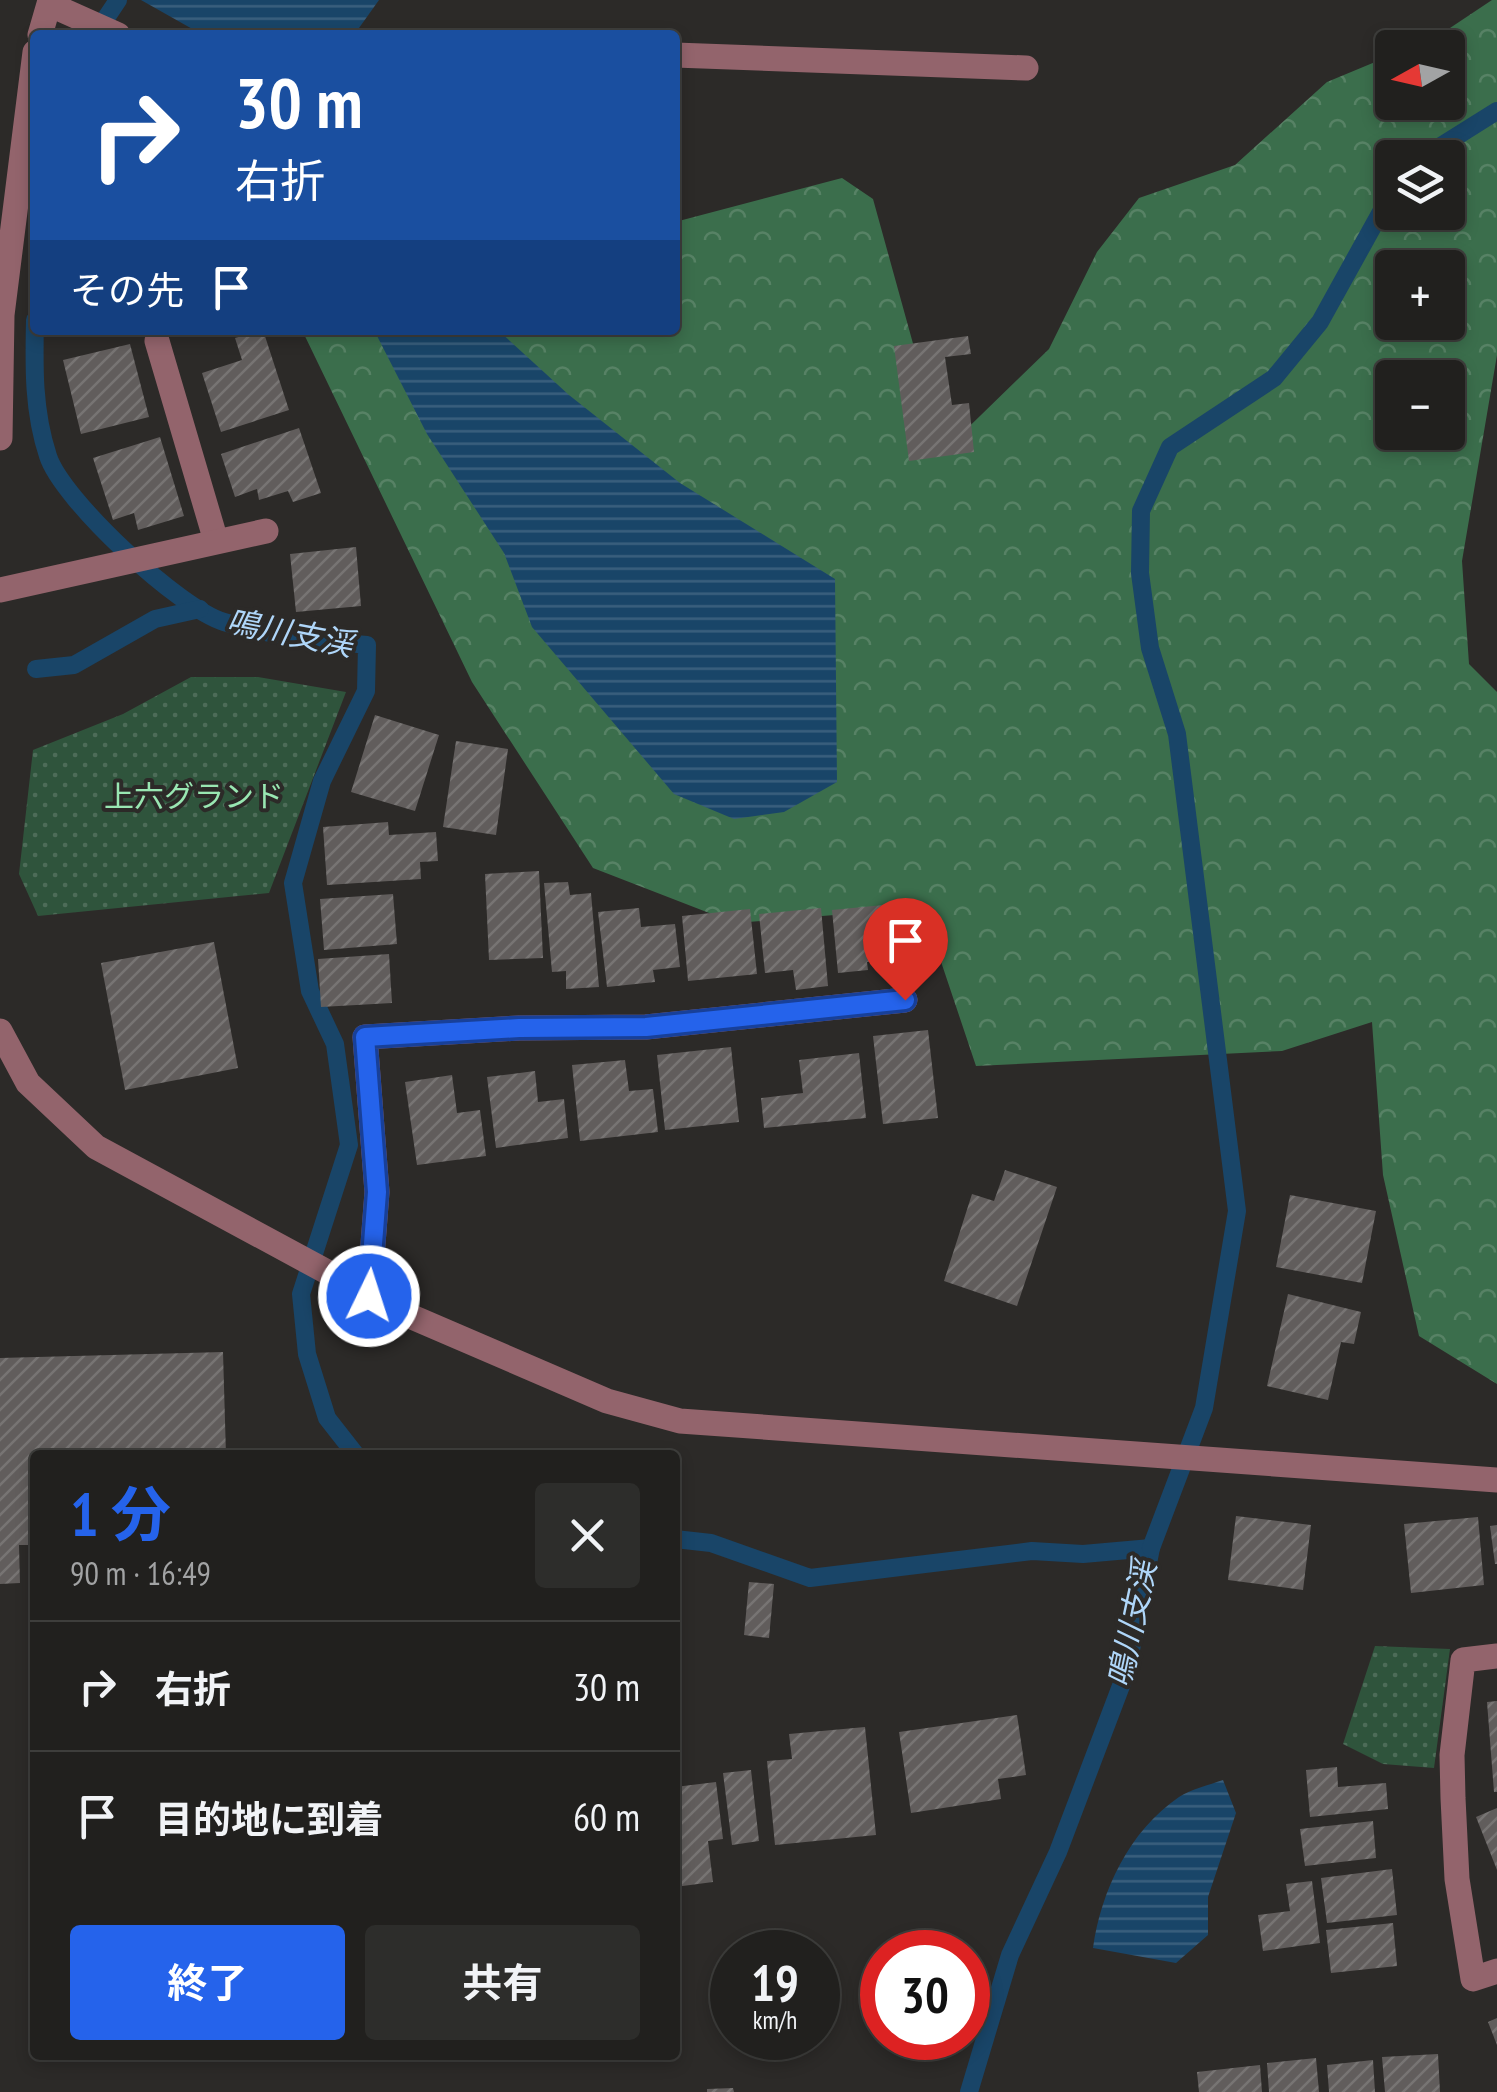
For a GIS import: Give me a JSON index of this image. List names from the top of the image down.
{
  "water": ["鳴川支渓"],
  "parks": ["上六グランド"],
  "north": "left",
  "page": {
    "map_buttons": ["+", "−"],
    "turn": ["30 m", "右折"],
    "then": "その先",
    "heading": ["1 分", "90 m · 16:49"],
    "list": [
      {
        "name": "右折",
        "value": "30 m"
      },
      {
        "name": "目的地に到着",
        "value": "60 m"
      }
    ],
    "buttons": ["終了", "共有"],
    "speed": "19 km/h",
    "limit": "30"
  }
}
